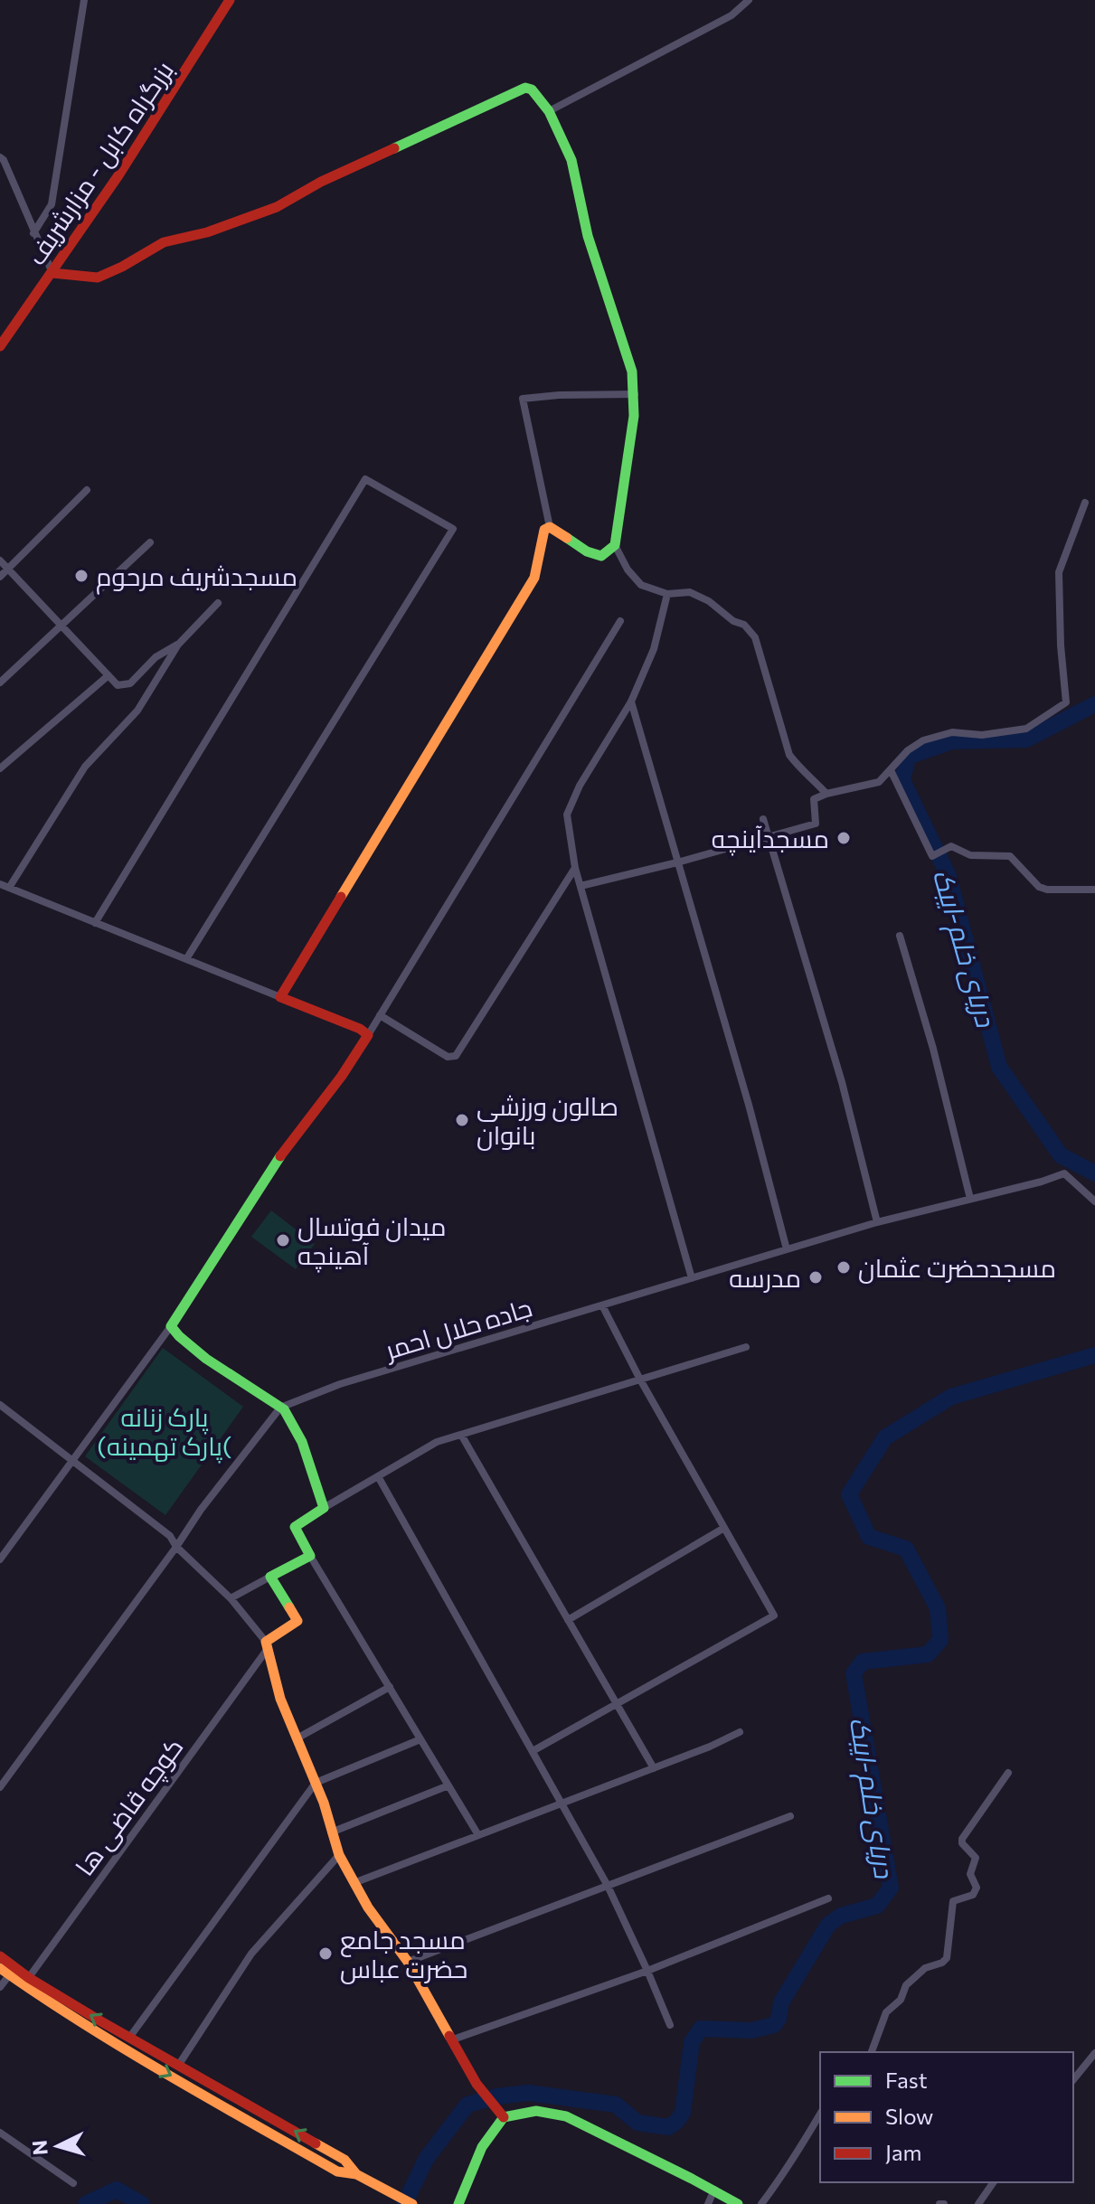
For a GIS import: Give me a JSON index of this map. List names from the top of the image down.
{
  "streets": {
    "main road": ["بزرگراه کابل - مزارشریف"],
    "street": ["جاده حلال احمر", "کوچه قاضی ها"]
  },
  "water": ["دریای خلم-ایبک"],
  "parks": ["پارک زنانه (پارک تهمینه("],
  "places": [
    "مسجدشریف مرحوم",
    "مسجدآینچه",
    "صالون ورزشی بانوان",
    "میدان فوتسال آهینچه",
    "مسجدحضرت عثمان",
    "مدرسه",
    "مسجد جامع حضرت عباس"
  ],
  "legend": ["Fast", "Slow", "Jam"],
  "north": "left"
}
